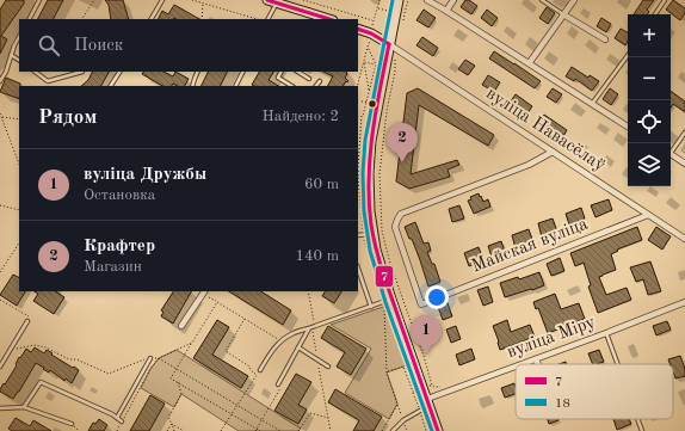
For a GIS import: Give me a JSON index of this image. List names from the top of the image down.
{
  "streets": {
    "street": ["вуліца Навасёлаў", "Майская вуліца", "вуліца Міру"]
  },
  "crossings": [
    ["вуліца Навасёлаў", "Майская вуліца"]
  ],
  "lines": ["transit line 7", "transit line 18"],
  "legend": ["7", "18"],
  "page": {
    "map_buttons": ["+", "−"],
    "search": "Поиск",
    "heading": ["Рядом", "Найдено: 2"],
    "pins": ["2", "1"],
    "list": [
      {
        "mark": "1",
        "name": "вуліца Дружбы",
        "note": "Остановка",
        "value": "60 m"
      },
      {
        "mark": "2",
        "name": "Крафтер",
        "note": "Магазин",
        "value": "140 m"
      }
    ]
  }
}
